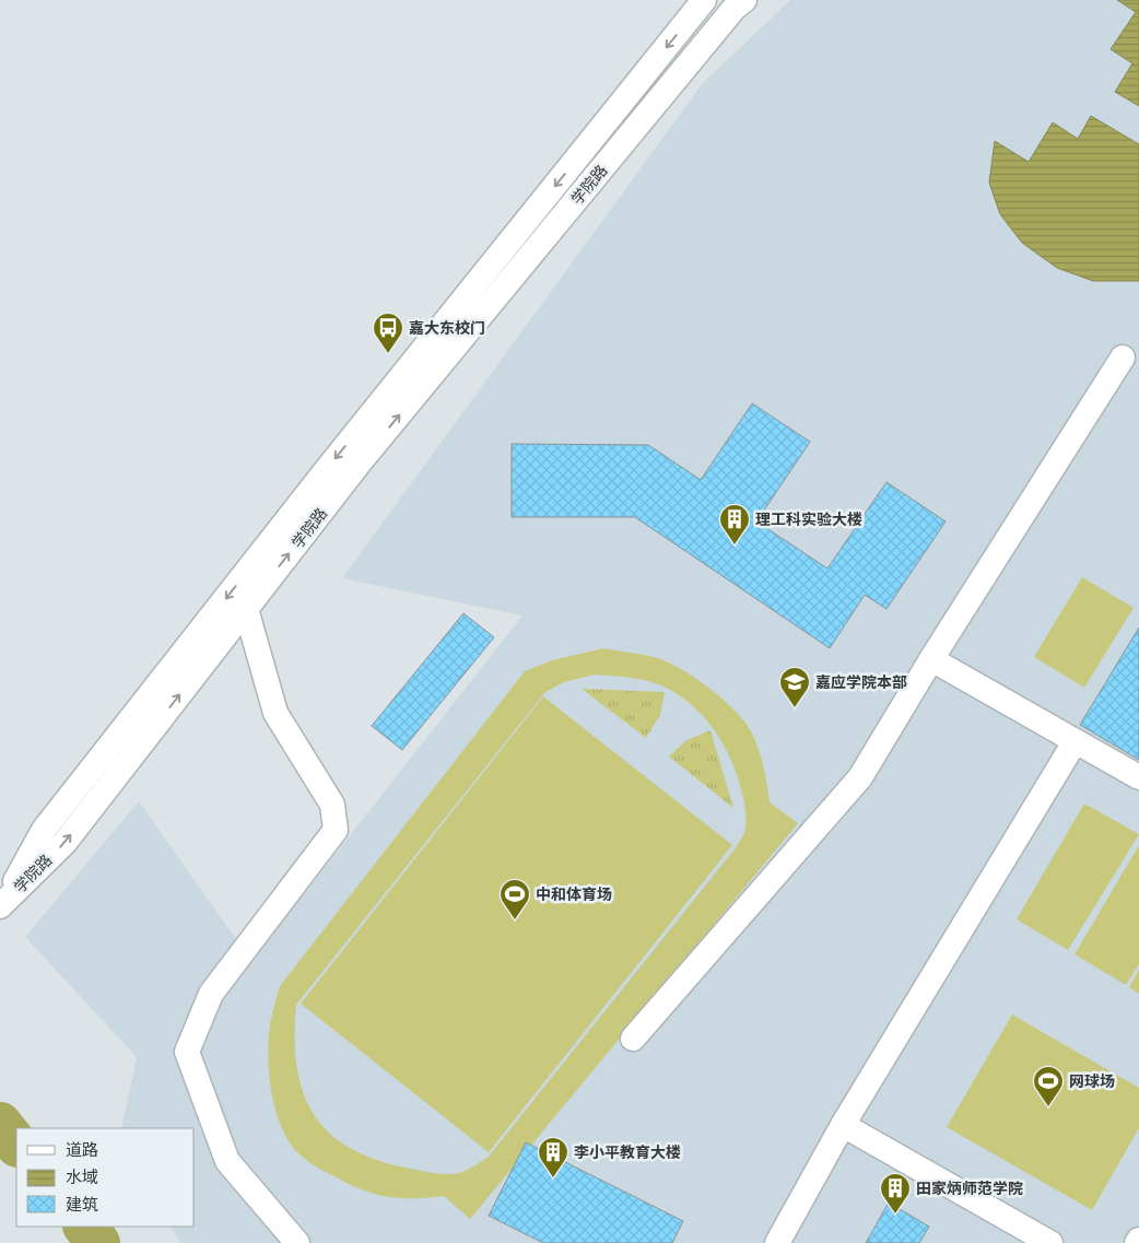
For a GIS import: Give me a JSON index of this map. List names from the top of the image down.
{
  "streets": {
    "street": ["学院路"]
  },
  "places": {
    "bus stop": ["嘉大东校门"],
    "building": ["理工科实验大楼", "李小平教育大楼", "田家炳师范学院"],
    "school or university": ["嘉应学院本部"],
    "sports": ["中和体育场", "网球场"]
  },
  "legend": ["道路", "水域", "建筑"]
}
